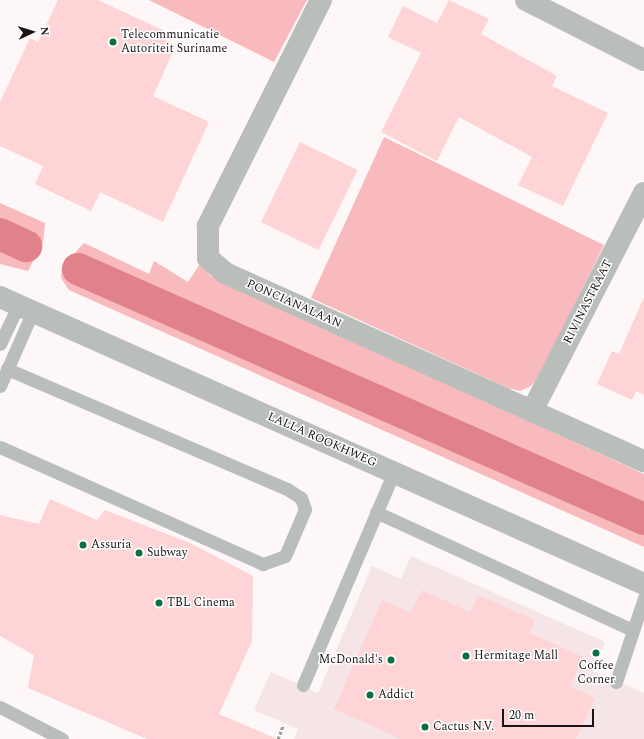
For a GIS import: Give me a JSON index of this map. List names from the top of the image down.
{
  "streets": {
    "street": ["RIVINASTRAAT", "PONCIANALAAN", "LALLA ROOKHWEG"]
  },
  "crossings": [
    ["RIVINASTRAAT", "PONCIANALAAN"]
  ],
  "places": [
    "Telecommunicatie Autoriteit Suriname",
    "Assuria",
    "Subway",
    "TBL Cinema",
    "Coffee Corner",
    "Hermitage Mall",
    "McDonald's",
    "Addict",
    "Cactus N.V."
  ],
  "scale_bar": "20 m",
  "north": "right"
}
